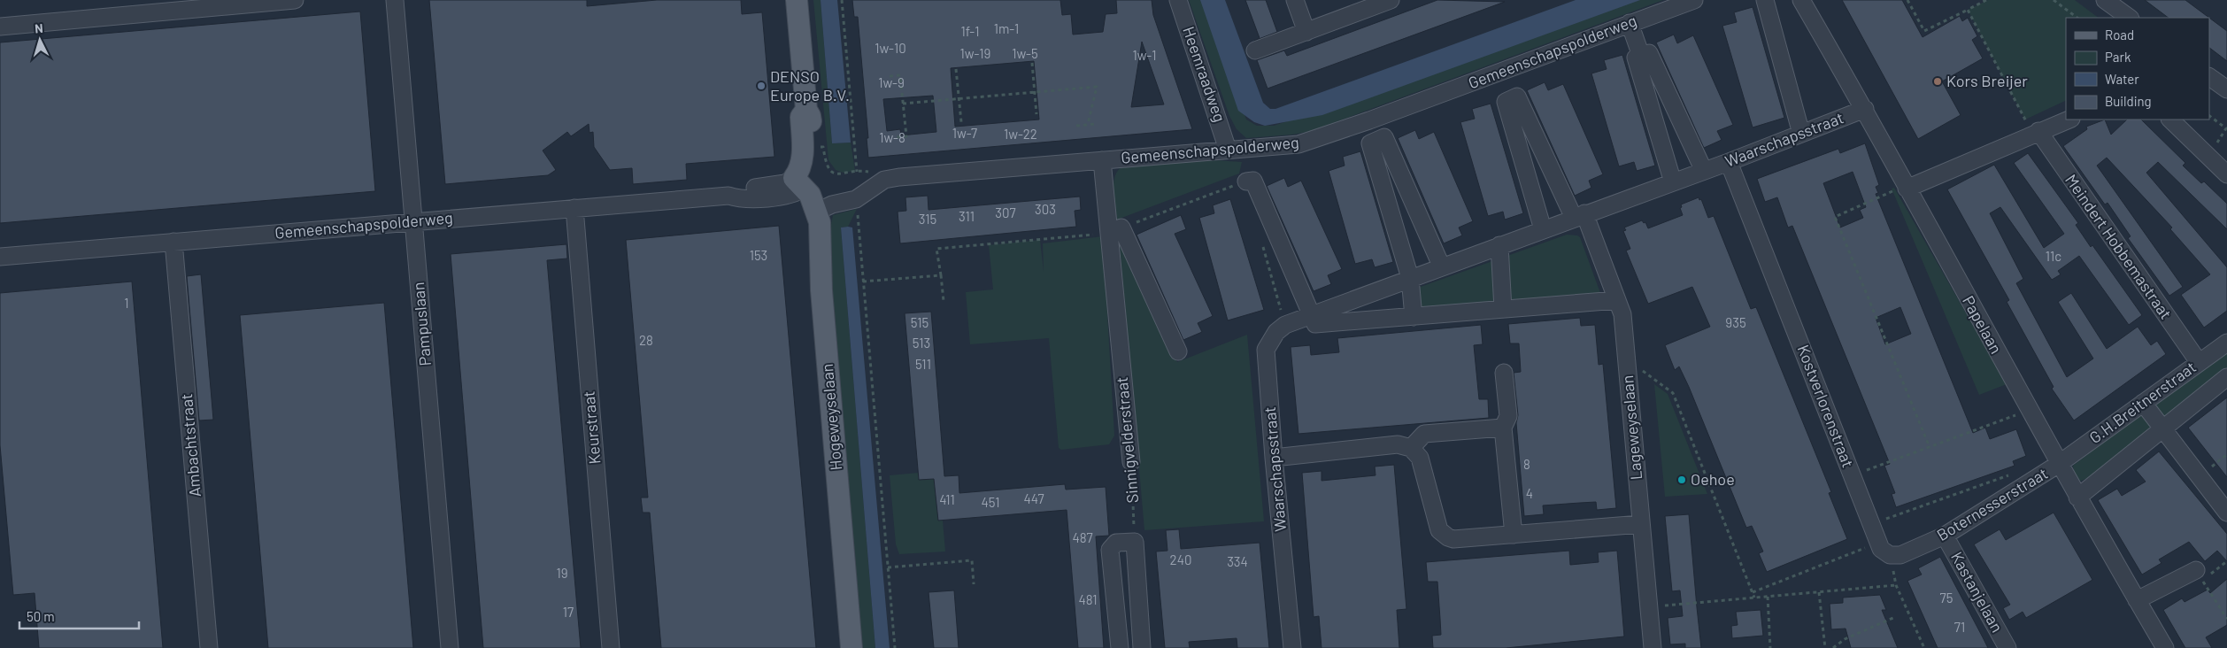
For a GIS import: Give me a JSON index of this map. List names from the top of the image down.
{
  "streets": {
    "main road": ["Hogeweyselaan"],
    "street": [
      "Gemeenschapspolderweg",
      "Heemraadweg",
      "Waarschapsstraat",
      "Meindert Hobbemastraat",
      "Pampuslaan",
      "Papelaan",
      "G.H.Breitnerstraat",
      "Kostverlorenstraat",
      "Keurstraat",
      "Lageweyselaan",
      "Sinnigvelderstraat",
      "Ambachtstraat",
      "Boternesserstraat",
      "Kastanjelaan"
    ]
  },
  "crossings": [
    ["Gemeenschapspolderweg", "Heemraadweg"],
    ["Gemeenschapspolderweg", "Pampuslaan"],
    ["Gemeenschapspolderweg", "Hogeweyselaan"],
    ["Gemeenschapspolderweg", "Keurstraat"],
    ["Gemeenschapspolderweg", "Sinnigvelderstraat"],
    ["Gemeenschapspolderweg", "Ambachtstraat"],
    ["Waarschapsstraat", "Papelaan"],
    ["Waarschapsstraat", "Kostverlorenstraat"],
    ["Waarschapsstraat", "Lageweyselaan"],
    ["Meindert Hobbemastraat", "G.H.Breitnerstraat"],
    ["Papelaan", "G.H.Breitnerstraat"],
    ["Papelaan", "Boternesserstraat"],
    ["G.H.Breitnerstraat", "Boternesserstraat"],
    ["Kostverlorenstraat", "Boternesserstraat"],
    ["Boternesserstraat", "Kastanjelaan"]
  ],
  "places": ["Kors Breijer", "DENSO Europe B.V.", "Oehoe"],
  "house_numbers": [
    "1m-1",
    "1f-1",
    "1w-10",
    "1w-19",
    "1w-5",
    "1w-1",
    "1w-9",
    "1w-7",
    "1w-22",
    "1w-8",
    "303",
    "307",
    "311",
    "315",
    "153",
    "11c",
    "1",
    "515",
    "935",
    "28",
    "513",
    "511",
    "8",
    "4",
    "447",
    "411",
    "451",
    "487",
    "240",
    "334",
    "19",
    "75",
    "481",
    "17",
    "71"
  ],
  "legend": [
    "Road",
    "Park",
    "Water",
    "Building"
  ],
  "scale_bar": "50 m",
  "north": "top"
}
